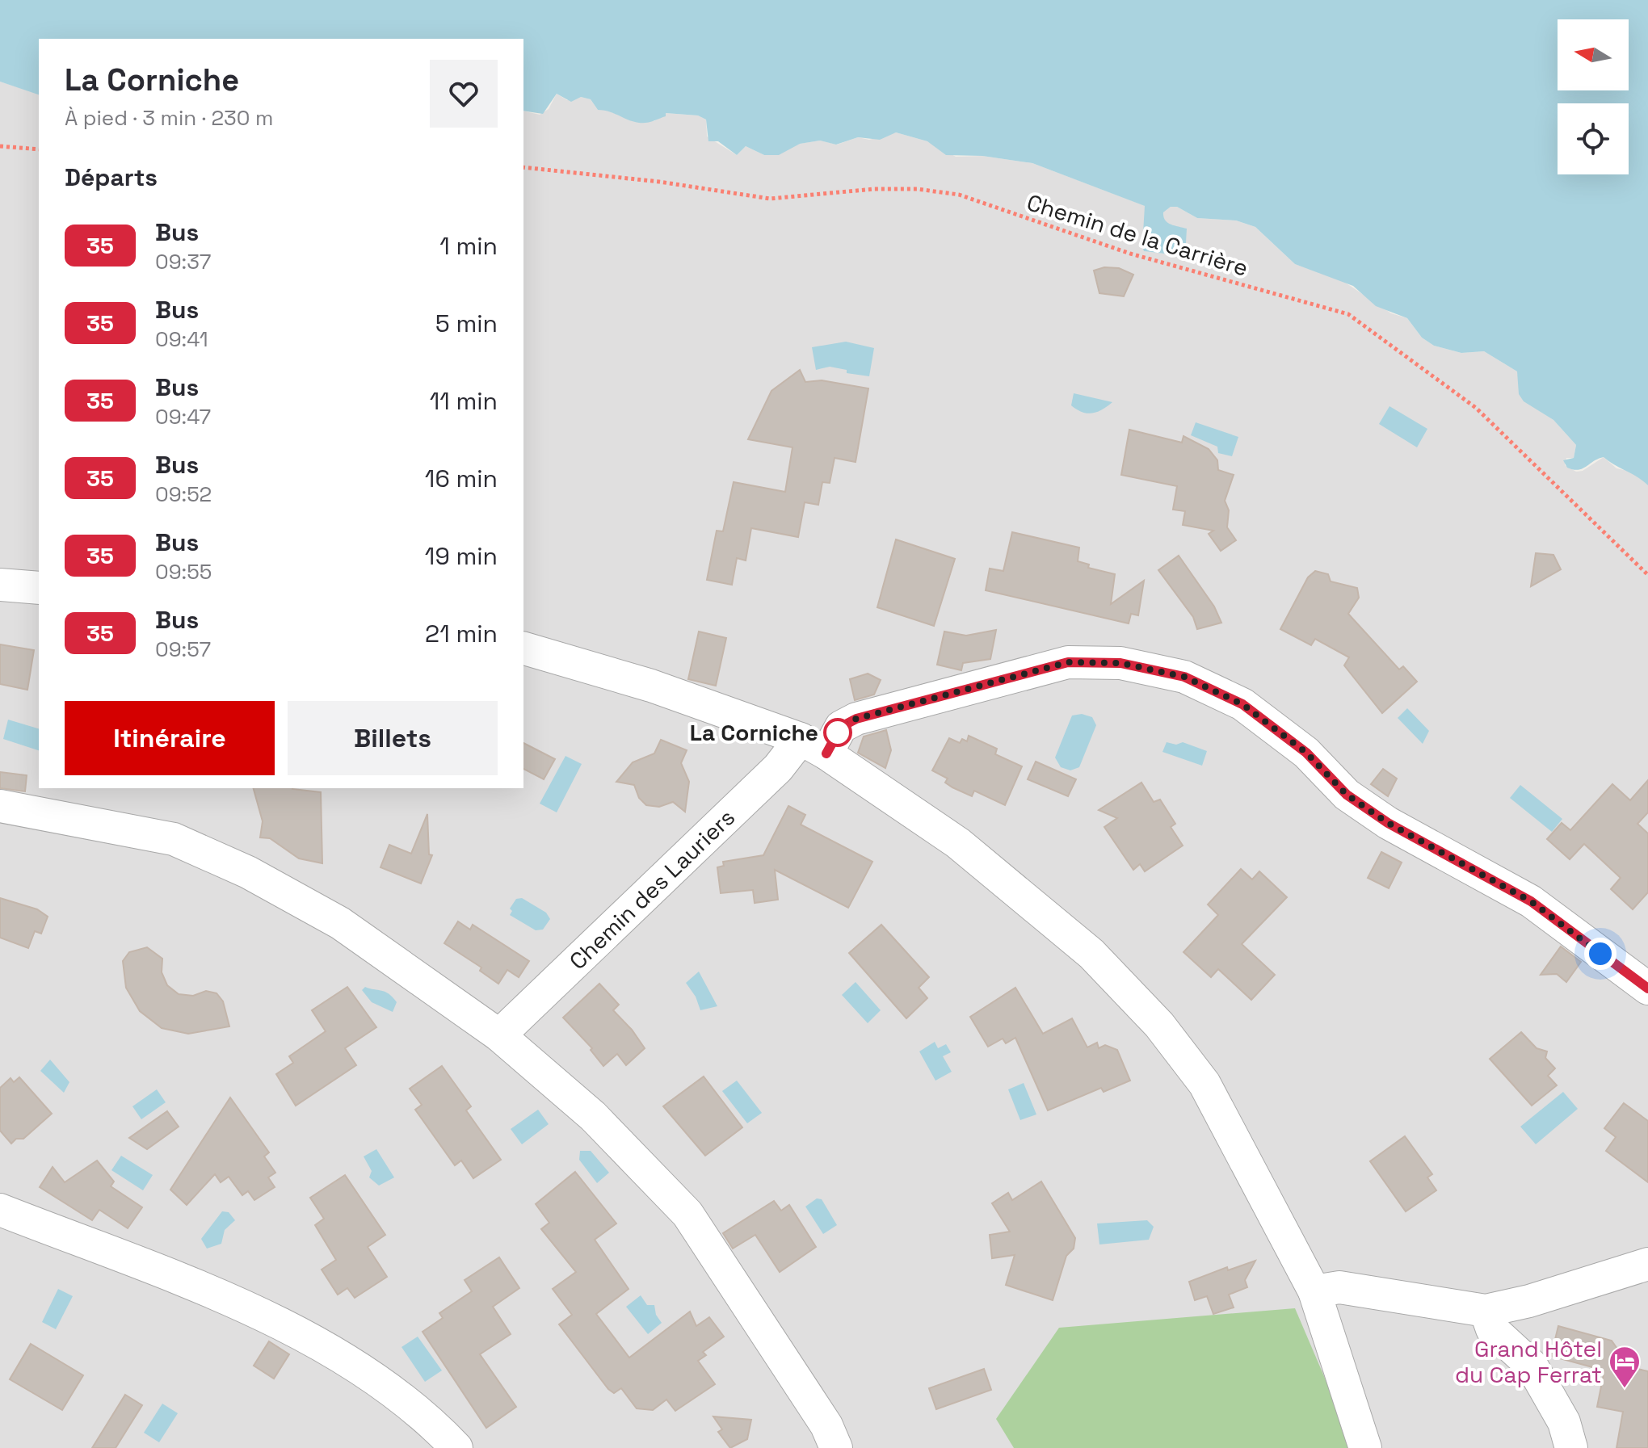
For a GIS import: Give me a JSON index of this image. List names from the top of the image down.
{
  "streets": {
    "street": ["Chemin des Lauriers"],
    "path": ["Chemin de la Carrière"]
  },
  "places": {
    "other": ["La Corniche"],
    "hotel": ["Grand Hôtel du Cap Ferrat"]
  },
  "lines": ["bus line 35"],
  "north": "left",
  "page": {
    "heading": [
      ["La Corniche", "À pied · 3 min · 230 m"],
      "Départs"
    ],
    "list": [
      {
        "mark": "35",
        "name": "Bus",
        "note": "09:37",
        "value": "1 min"
      },
      {
        "mark": "35",
        "name": "Bus",
        "note": "09:41",
        "value": "5 min"
      },
      {
        "mark": "35",
        "name": "Bus",
        "note": "09:47",
        "value": "11 min"
      },
      {
        "mark": "35",
        "name": "Bus",
        "note": "09:52",
        "value": "16 min"
      },
      {
        "mark": "35",
        "name": "Bus",
        "note": "09:55",
        "value": "19 min"
      },
      {
        "mark": "35",
        "name": "Bus",
        "note": "09:57",
        "value": "21 min"
      }
    ],
    "buttons": ["Itinéraire", "Billets"]
  }
}
